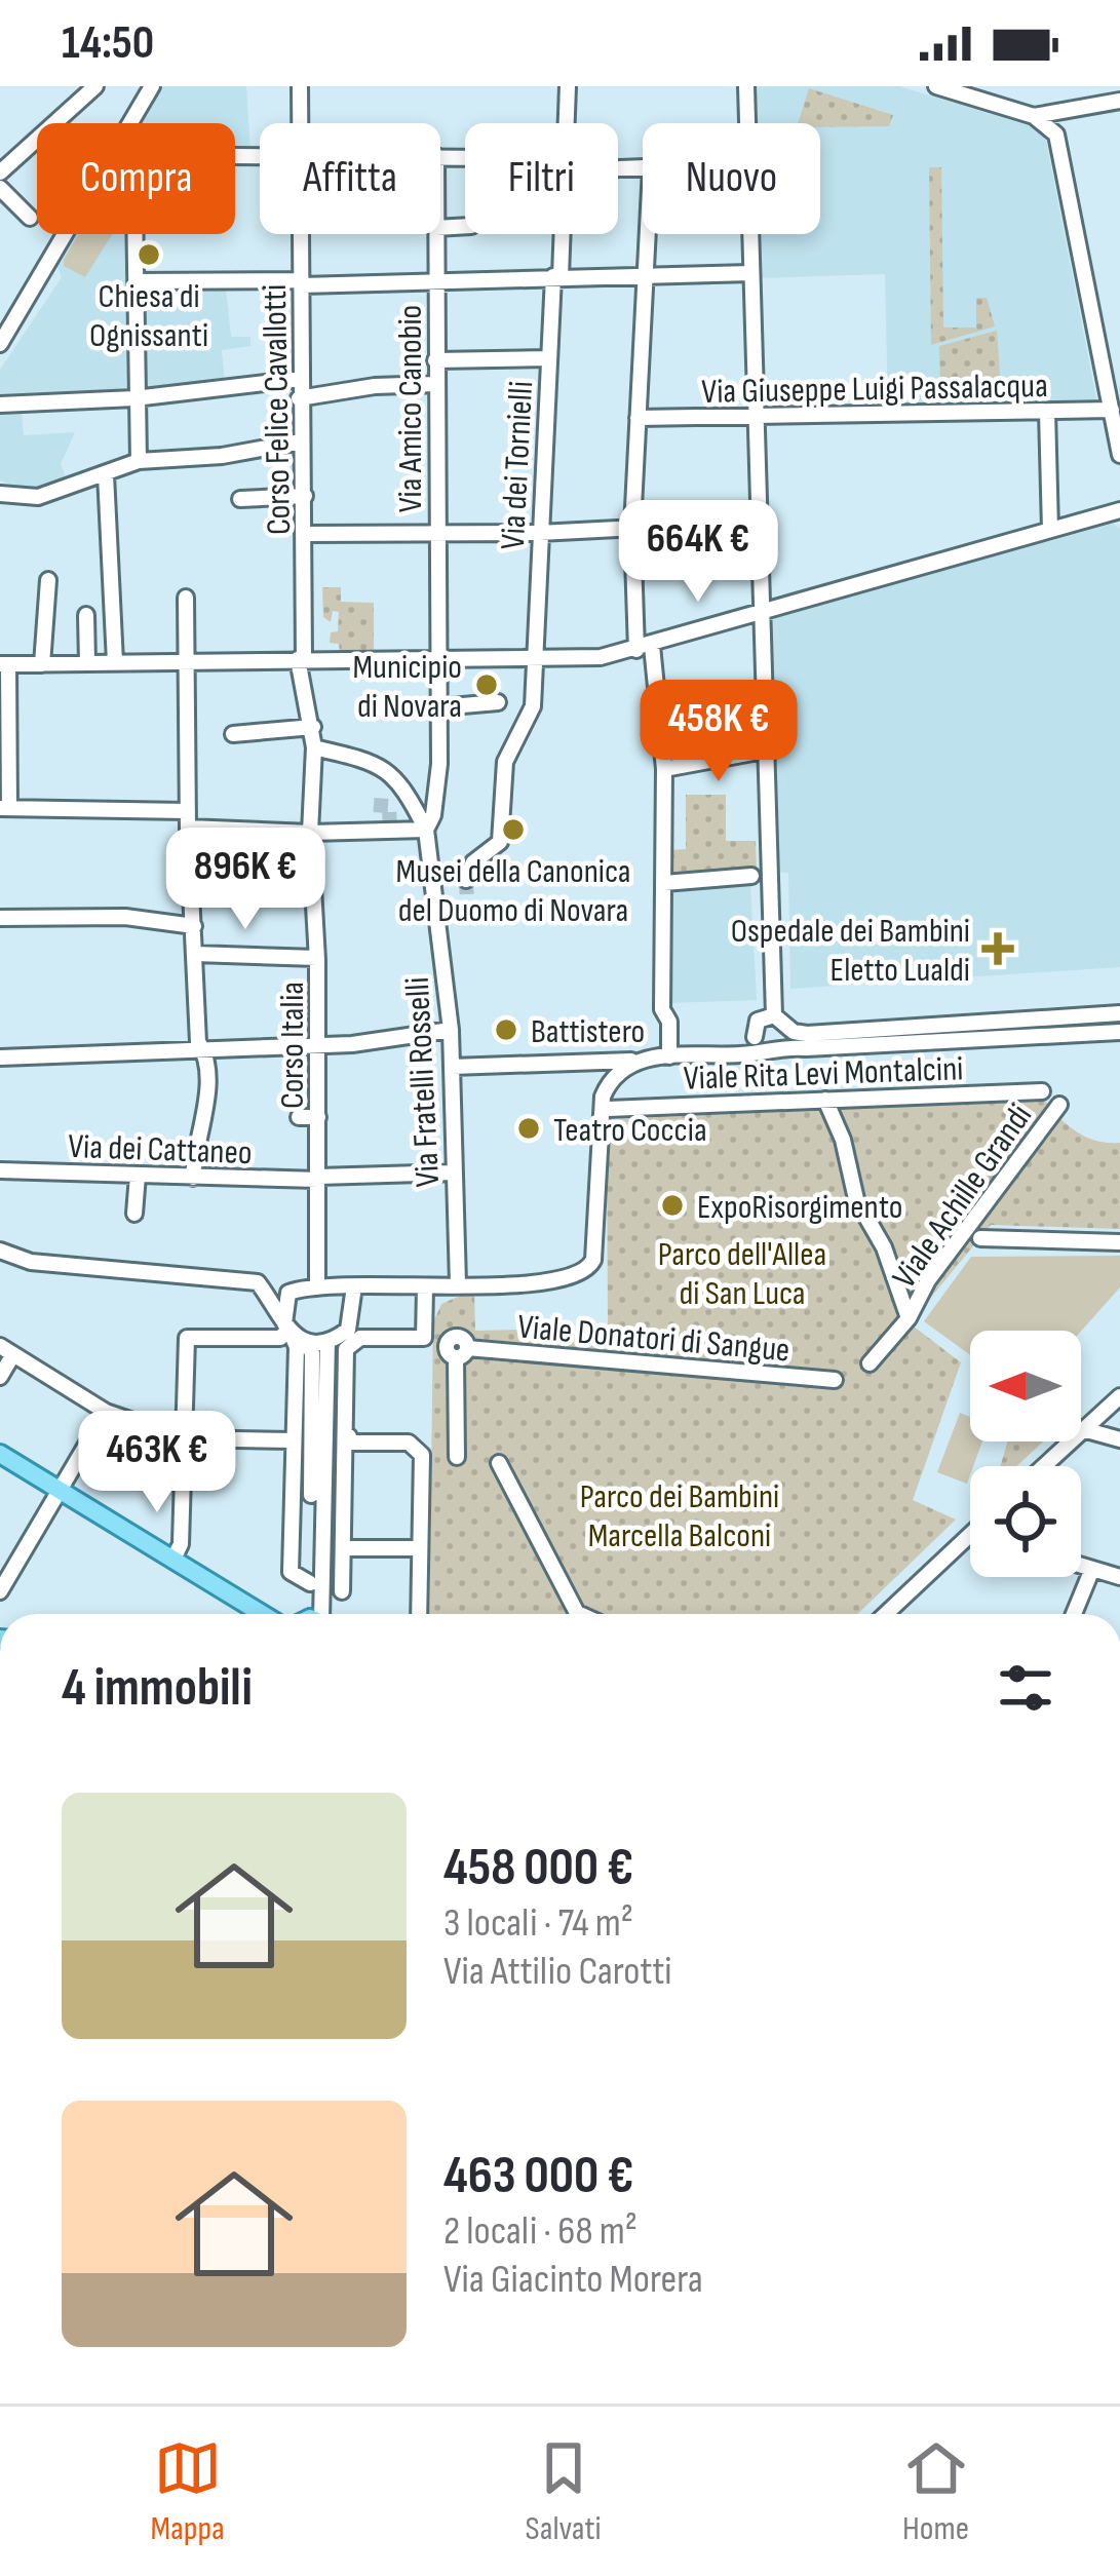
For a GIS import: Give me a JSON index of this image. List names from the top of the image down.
{
  "streets": {
    "street": [
      "Via Giuseppe Luigi Passalacqua",
      "Via Amico Canobio",
      "Corso Felice Cavallotti",
      "Via dei Tornielli",
      "Corso Italia",
      "Viale Rita Levi Montalcini",
      "Via Fratelli Rosselli",
      "Via dei Cattaneo",
      "Viale Achille Grandi",
      "Viale Donatori di Sangue"
    ]
  },
  "crossings": [
    ["Via Amico Canobio", "Via Fratelli Rosselli"],
    ["Corso Felice Cavallotti", "Corso Italia"],
    ["Corso Italia", "Via dei Cattaneo"],
    ["Via Fratelli Rosselli", "Via dei Cattaneo"]
  ],
  "parks": ["Parco dell'Allea di San Luca", "Parco dei Bambini Marcella Balconi"],
  "places": {
    "other": [
      "Chiesa di Ognissanti",
      "Municipio di Novara",
      "Musei della Canonica del Duomo di Novara",
      "Battistero",
      "Teatro Coccia",
      "ExpoRisorgimento"
    ],
    "health": ["Ospedale dei Bambini Eletto Lualdi"]
  },
  "north": "left",
  "page": {
    "status": "14:50",
    "chip": [
      "Compra",
      "Affitta",
      "Filtri",
      "Nuovo"
    ],
    "price": [
      "664K €",
      "458K €",
      "896K €",
      "463K €"
    ],
    "heading": "4 immobili",
    "list": [
      {
        "name": "458 000 €",
        "note": "3 locali · 74 m² · Via Attilio Carotti"
      },
      {
        "name": "463 000 €",
        "note": "2 locali · 68 m² · Via Giacinto Morera"
      }
    ],
    "tabs": ["Mappa", "Salvati", "Home"]
  }
}
